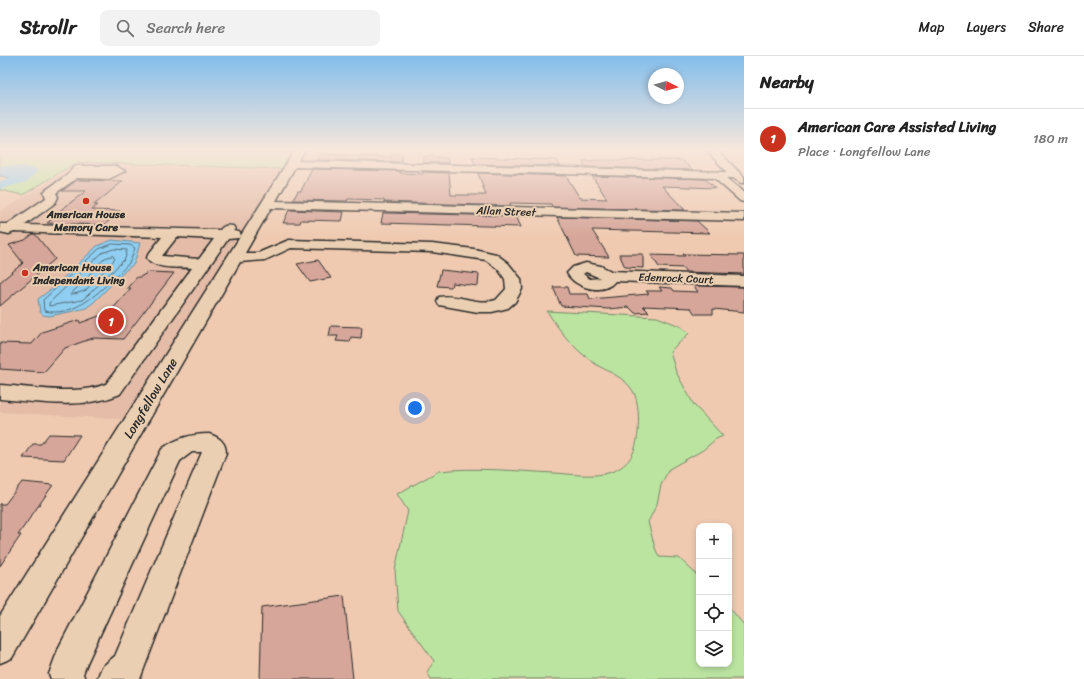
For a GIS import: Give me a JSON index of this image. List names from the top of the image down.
{
  "streets": {
    "street": ["Allan Street", "Edenrock Court", "Longfellow Lane"]
  },
  "crossings": [
    ["Allan Street", "Longfellow Lane"]
  ],
  "places": ["American House Memory Care", "American House Independant Living"],
  "north": "right",
  "page": {
    "header": "Strollr",
    "search": "Search here",
    "nav": ["Map", "Layers", "Share"],
    "heading": "Nearby",
    "list": [
      {
        "mark": "1",
        "name": "American Care Assisted Living",
        "note": "Place · Longfellow Lane",
        "value": "180 m"
      }
    ],
    "pins": "1",
    "map_buttons": ["+", "−"]
  }
}
